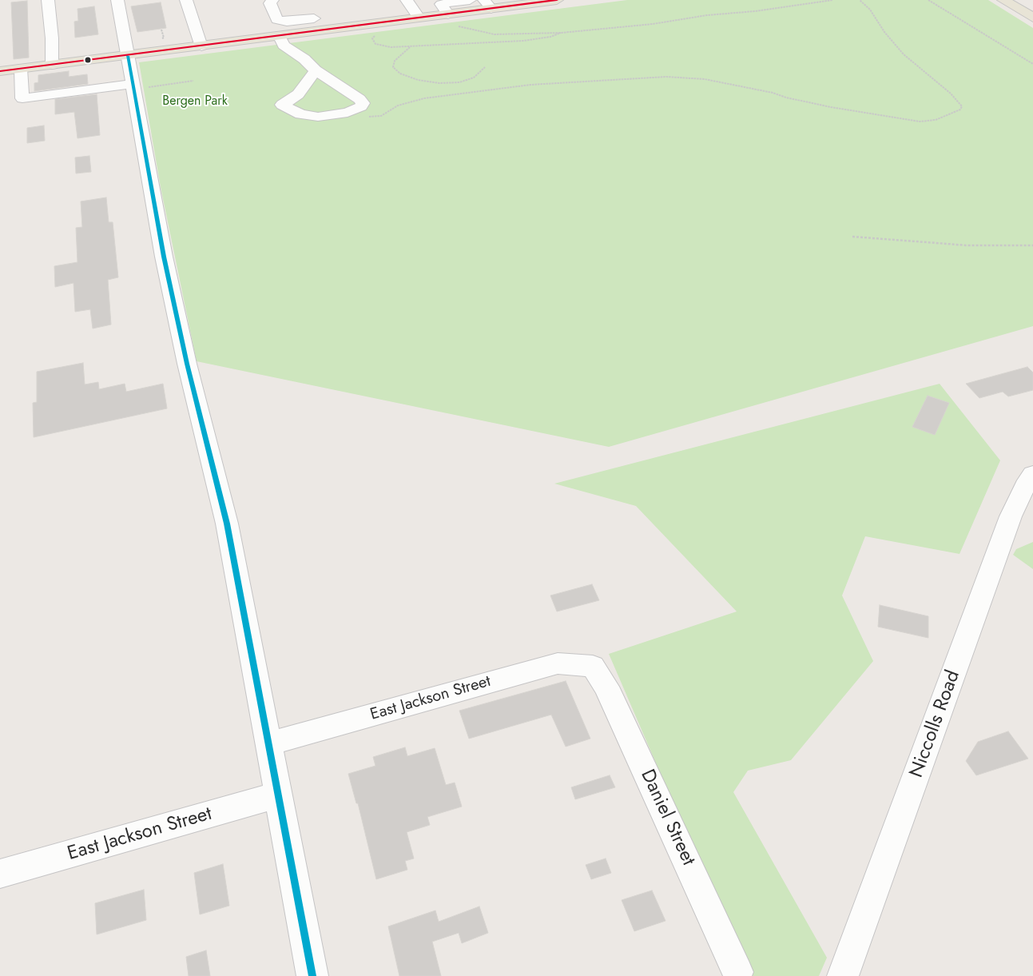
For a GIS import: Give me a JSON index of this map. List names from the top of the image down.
{
  "streets": {
    "street": ["East Jackson Street", "Niccolls Road", "Daniel Street"]
  },
  "crossings": [
    ["East Jackson Street", "Daniel Street"]
  ],
  "parks": ["Bergen Park"]
}
